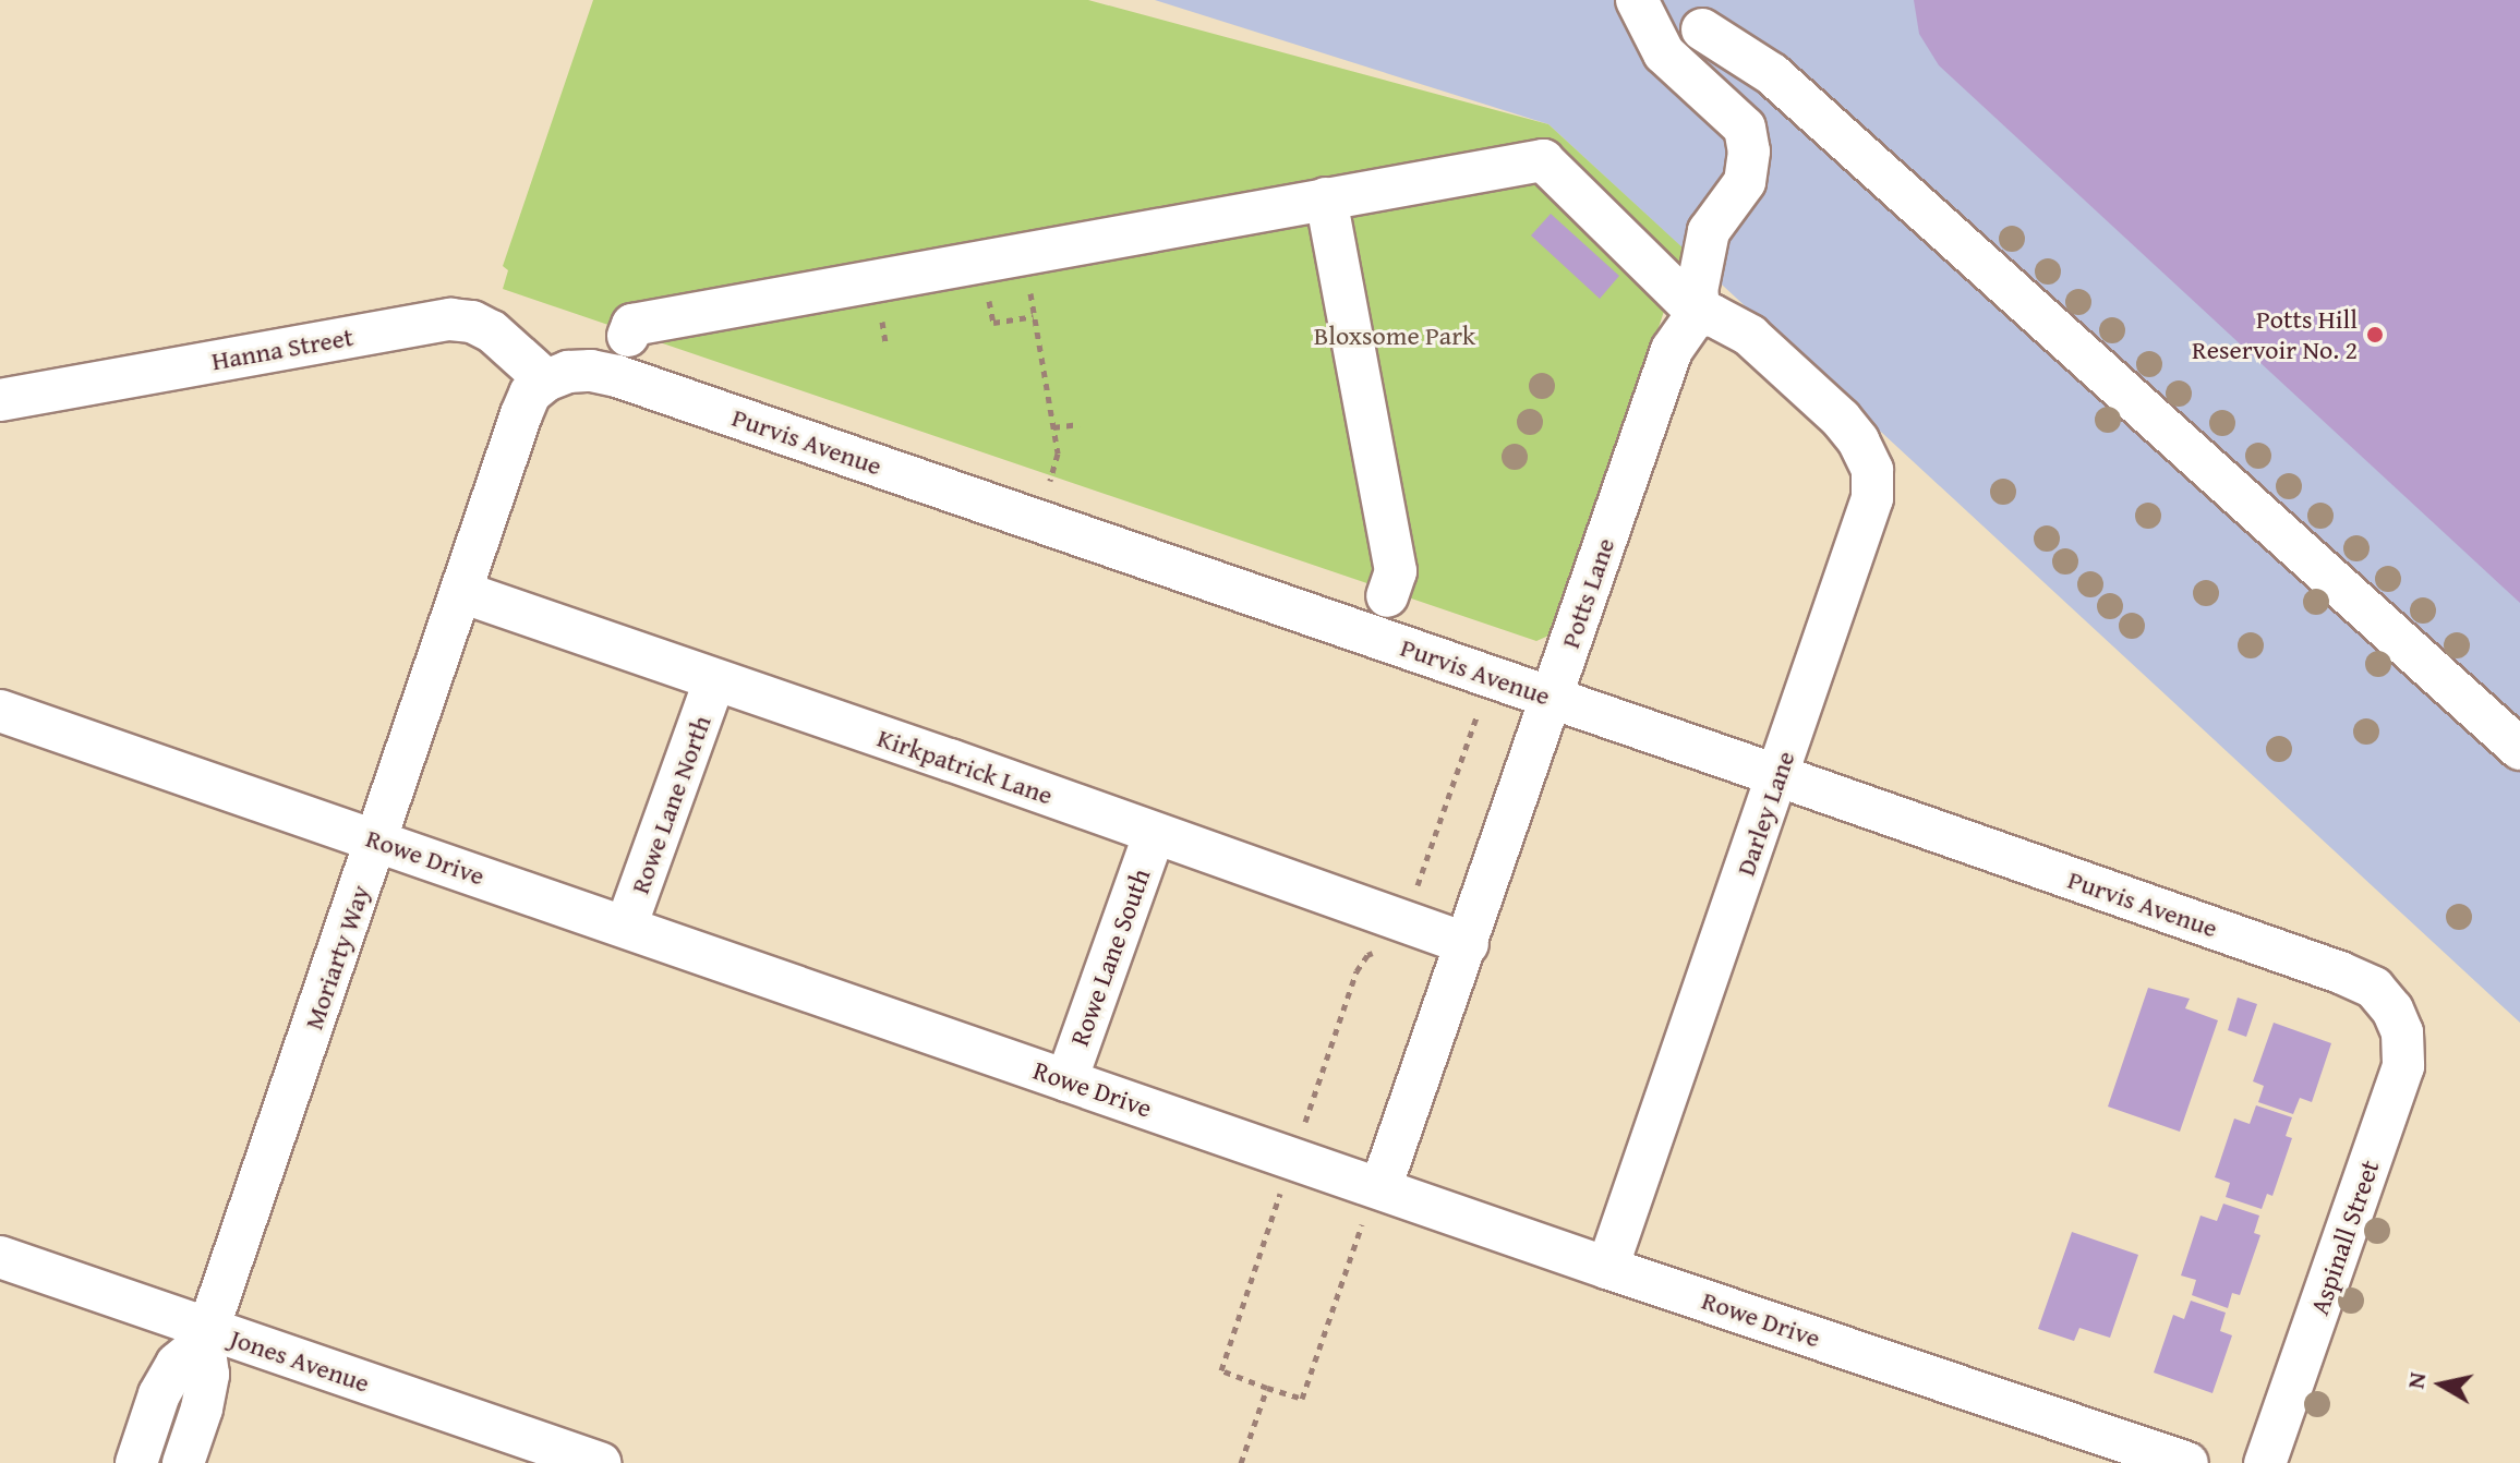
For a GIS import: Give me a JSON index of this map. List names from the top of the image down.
{
  "streets": {
    "street": [
      "Hanna Street",
      "Purvis Avenue",
      "Potts Lane",
      "Kirkpatrick Lane",
      "Rowe Lane North",
      "Darley Lane",
      "Rowe Drive",
      "Moriarty Way",
      "Rowe Lane South",
      "Aspinall Street",
      "Jones Avenue"
    ]
  },
  "crossings": [
    ["Hanna Street", "Purvis Avenue"],
    ["Hanna Street", "Moriarty Way"],
    ["Purvis Avenue", "Potts Lane"],
    ["Purvis Avenue", "Darley Lane"],
    ["Purvis Avenue", "Moriarty Way"],
    ["Purvis Avenue", "Aspinall Street"],
    ["Potts Lane", "Kirkpatrick Lane"],
    ["Potts Lane", "Darley Lane"],
    ["Potts Lane", "Rowe Drive"],
    ["Kirkpatrick Lane", "Rowe Lane North"],
    ["Kirkpatrick Lane", "Moriarty Way"],
    ["Kirkpatrick Lane", "Rowe Lane South"],
    ["Rowe Lane North", "Rowe Drive"],
    ["Darley Lane", "Rowe Drive"],
    ["Rowe Drive", "Moriarty Way"],
    ["Rowe Drive", "Rowe Lane South"],
    ["Moriarty Way", "Jones Avenue"]
  ],
  "parks": ["Bloxsome Park"],
  "places": ["Potts Hill Reservoir No. 2"],
  "north": "left"
}
